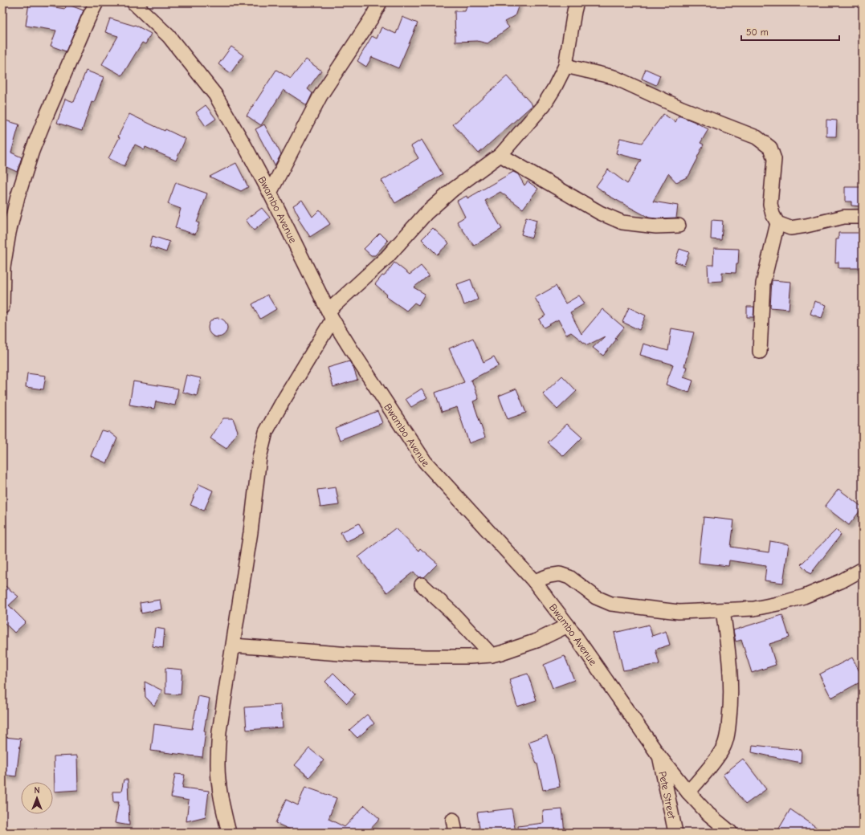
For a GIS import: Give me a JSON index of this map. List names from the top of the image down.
{
  "streets": {
    "street": ["Bwambo Avenue", "Pete Street"]
  },
  "crossings": [
    ["Bwambo Avenue", "Pete Street"]
  ],
  "scale_bar": "50 m",
  "north": "top"
}
